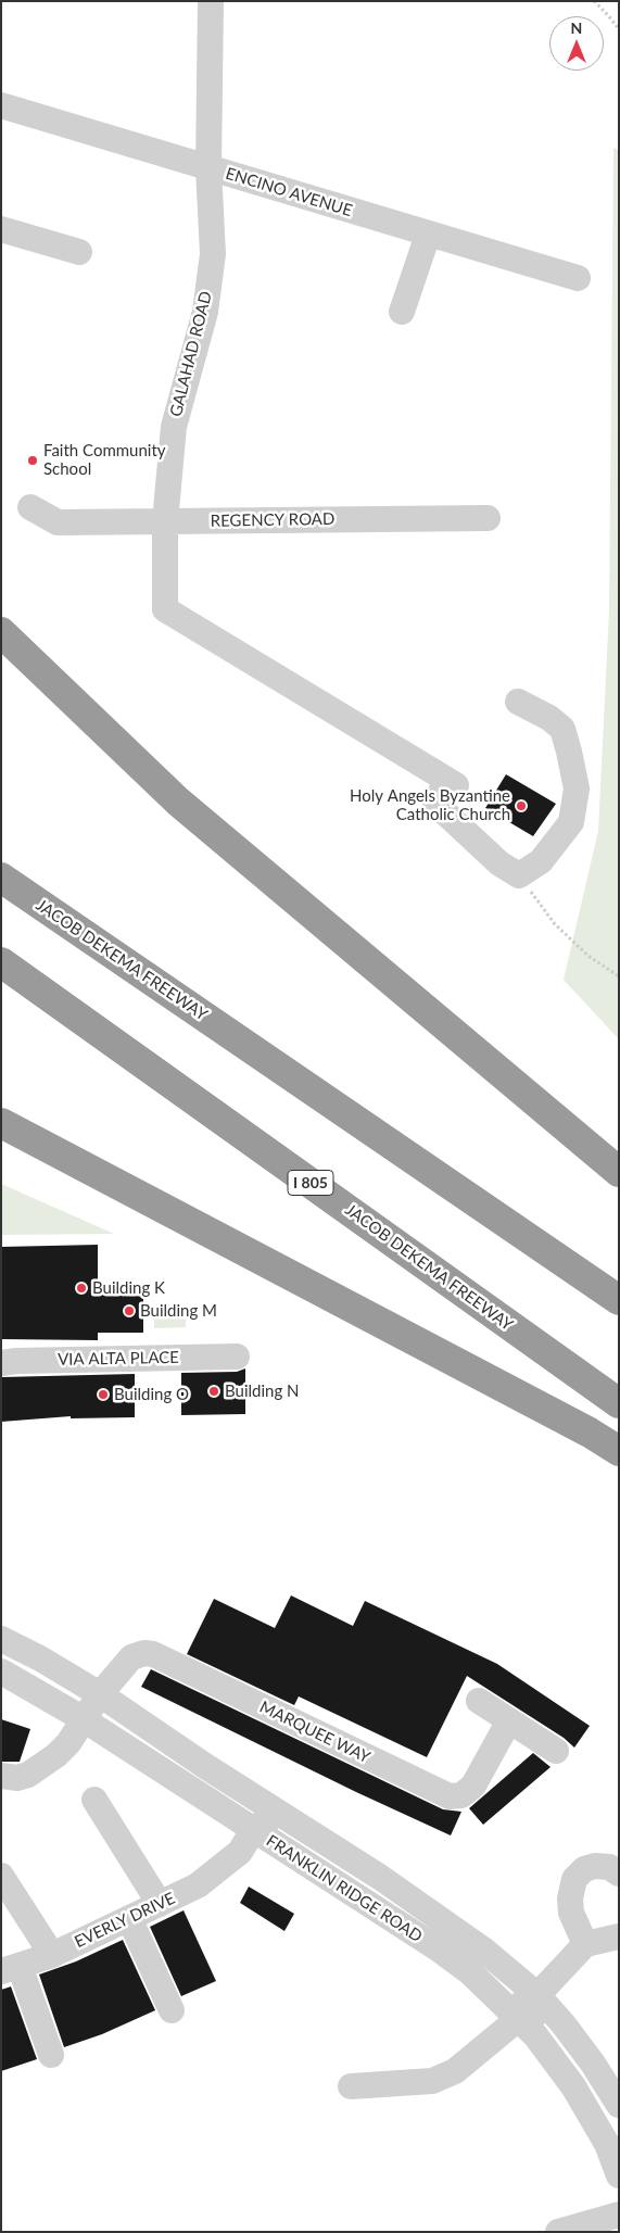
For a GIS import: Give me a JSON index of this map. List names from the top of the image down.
{
  "streets": {
    "highway": ["JACOB DEKEMA FREEWAY", "I 805"],
    "street": [
      "ENCINO AVENUE",
      "GALAHAD ROAD",
      "REGENCY ROAD",
      "VIA ALTA PLACE",
      "MARQUEE WAY",
      "FRANKLIN RIDGE ROAD",
      "EVERLY DRIVE"
    ]
  },
  "crossings": [
    ["ENCINO AVENUE", "GALAHAD ROAD"],
    ["GALAHAD ROAD", "REGENCY ROAD"],
    ["MARQUEE WAY", "FRANKLIN RIDGE ROAD"],
    ["FRANKLIN RIDGE ROAD", "EVERLY DRIVE"]
  ],
  "places": [
    "Faith Community School",
    "Holy Angels Byzantine Catholic Church",
    "Building K",
    "Building M",
    "Building N",
    "Building O"
  ],
  "north": "top"
}
